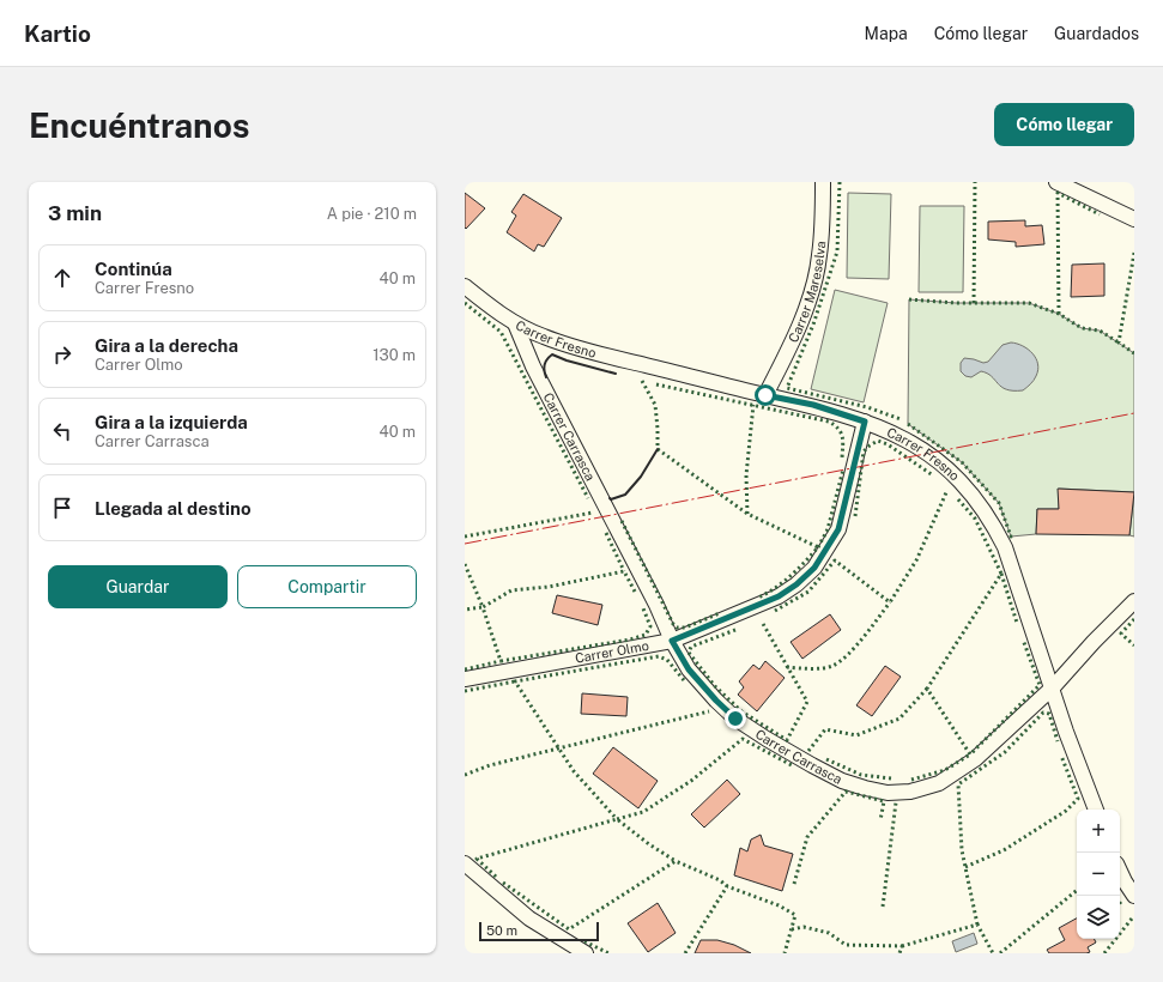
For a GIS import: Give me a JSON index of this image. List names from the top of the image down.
{
  "streets": {
    "street": [
      "Carrer Mareselva",
      "Carrer Fresno",
      "Carrer Carrasca",
      "Carrer Olmo"
    ]
  },
  "crossings": [
    ["Carrer Mareselva", "Carrer Fresno"],
    ["Carrer Fresno", "Carrer Carrasca"],
    ["Carrer Fresno", "Carrer Olmo"],
    ["Carrer Carrasca", "Carrer Olmo"]
  ],
  "scale_bar": "50 m",
  "page": {
    "header": "Kartio",
    "nav": ["Mapa", "Cómo llegar", "Guardados"],
    "buttons": [
      "Cómo llegar",
      ["Guardar", "Compartir"]
    ],
    "title": "Encuéntranos",
    "heading": ["3 min", "A pie · 210 m"],
    "list": [
      ["Continúa", "Carrer Fresno", "40 m"],
      ["Gira a la derecha", "Carrer Olmo", "130 m"],
      ["Gira a la izquierda", "Carrer Carrasca", "40 m"],
      "Llegada al destino"
    ],
    "map_buttons": ["+", "−"],
    "scale": "50 m"
  }
}
